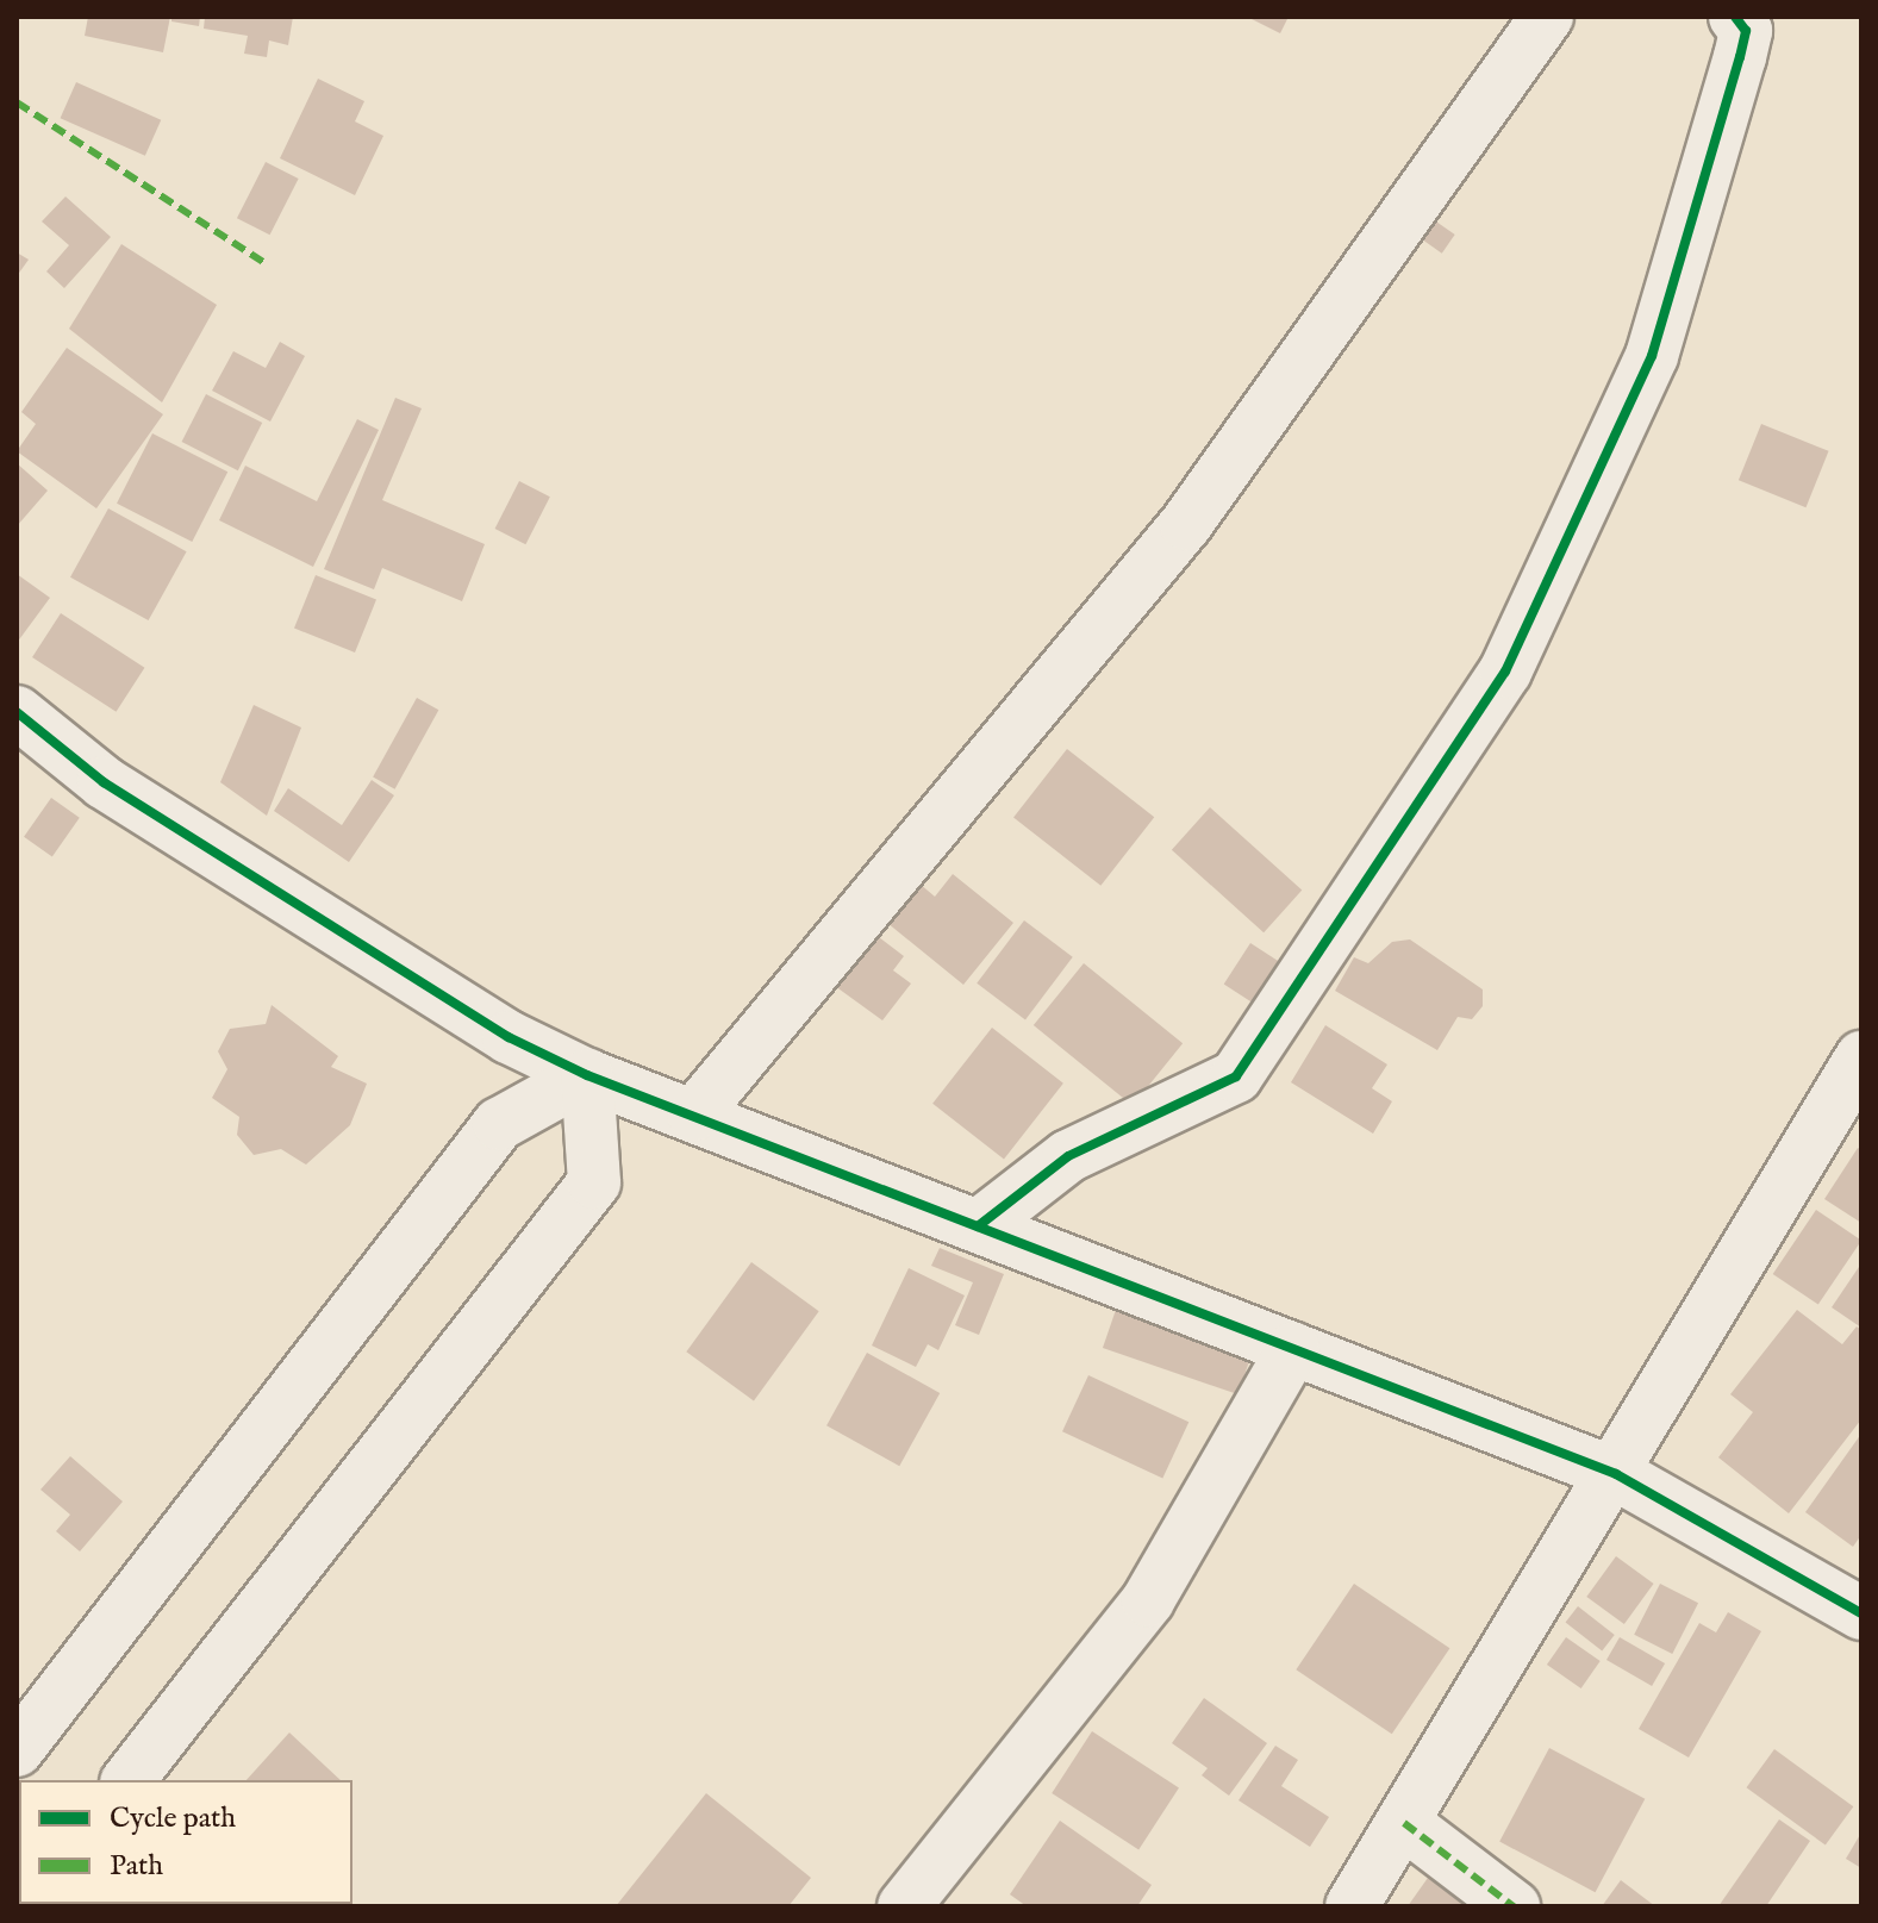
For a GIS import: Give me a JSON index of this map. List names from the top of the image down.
{
  "legend": ["Cycle path", "Path"]
}
